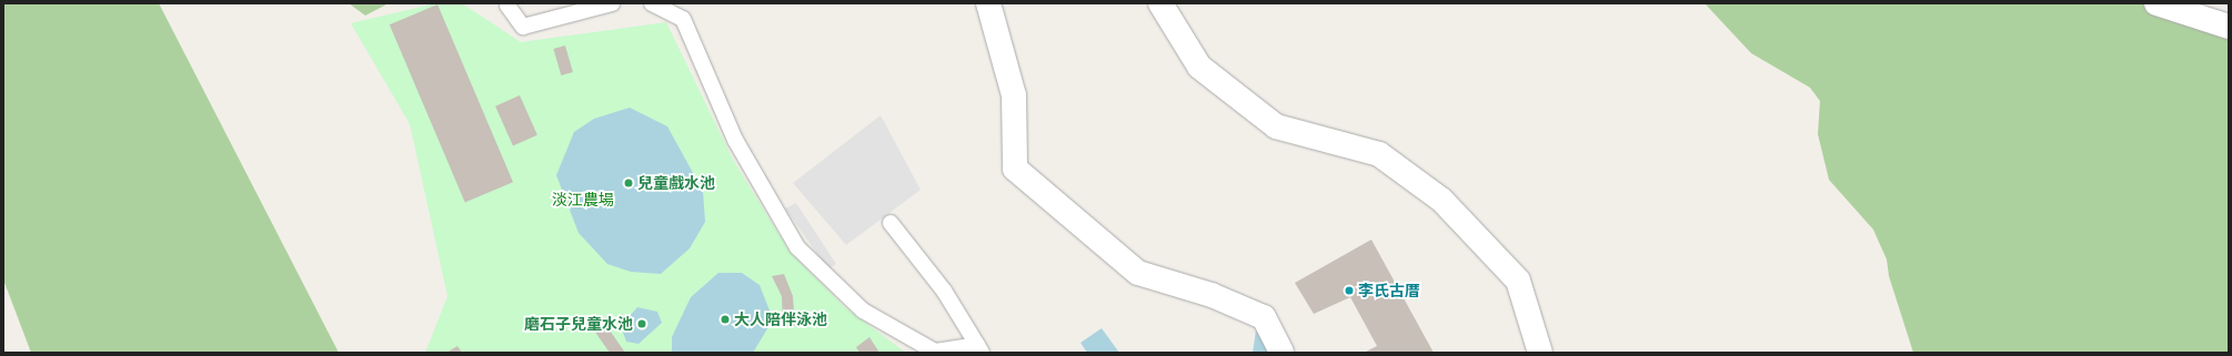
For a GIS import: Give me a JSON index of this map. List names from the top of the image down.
{
  "parks": ["淡江農場"],
  "places": [
    "兒童戲水池",
    "李氏古厝",
    "大人陪伴泳池",
    "磨石子兒童水池"
  ]
}
